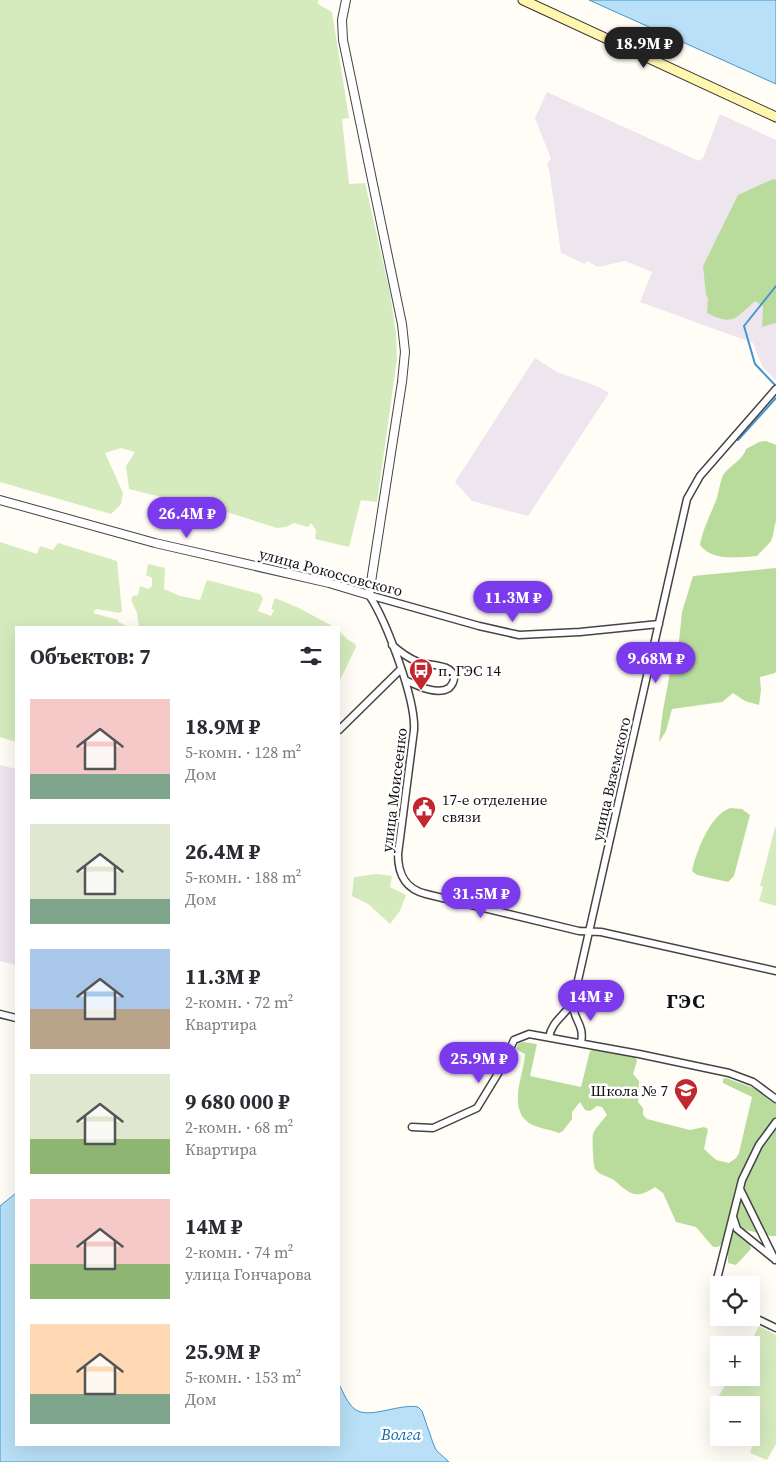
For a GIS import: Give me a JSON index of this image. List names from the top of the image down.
{
  "streets": {
    "street": ["улица Рокоссовского", "улица Вяземского", "улица Моисеенко"]
  },
  "crossings": [
    ["улица Рокоссовского", "улица Вяземского"],
    ["улица Рокоссовского", "улица Моисеенко"],
    ["улица Вяземского", "улица Моисеенко"]
  ],
  "districts": ["ГЭС"],
  "water": ["Волга"],
  "places": {
    "bus stop": ["п. ГЭС 14"],
    "public building": ["17-е отделение связи"],
    "school or university": ["Школа № 7"]
  },
  "page": {
    "price": [
      "18.9M ₽",
      "26.4M ₽",
      "11.3M ₽",
      "9.68M ₽",
      "31.5M ₽",
      "14M ₽",
      "25.9M ₽"
    ],
    "heading": "Объектов: 7",
    "list": [
      {
        "name": "18.9M ₽",
        "note": "5-комн. · 128 m² · Дом"
      },
      {
        "name": "26.4M ₽",
        "note": "5-комн. · 188 m² · Дом"
      },
      {
        "name": "11.3M ₽",
        "note": "2-комн. · 72 m² · Квартира"
      },
      {
        "name": "9 680 000 ₽",
        "note": "2-комн. · 68 m² · Квартира"
      },
      {
        "name": "14M ₽",
        "note": "2-комн. · 74 m² · улица Гончарова"
      },
      {
        "name": "25.9M ₽",
        "note": "5-комн. · 153 m² · Дом"
      }
    ],
    "map_buttons": ["+", "−"]
  }
}
